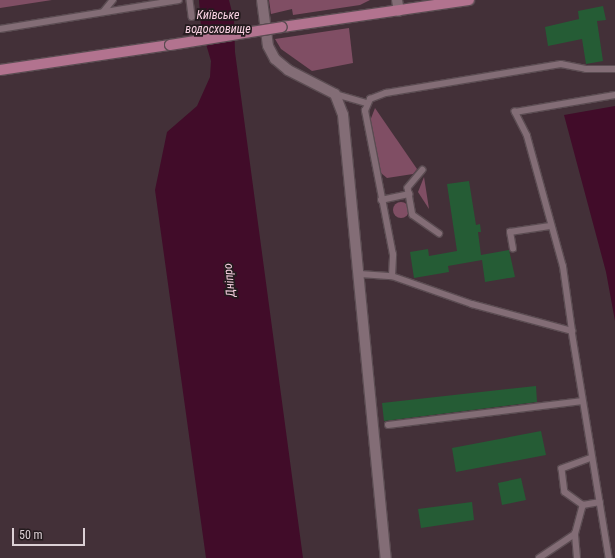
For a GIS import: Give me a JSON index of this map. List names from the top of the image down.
{
  "water": ["Київське водосховище", "Дніпро"],
  "scale_bar": "50 m"
}
